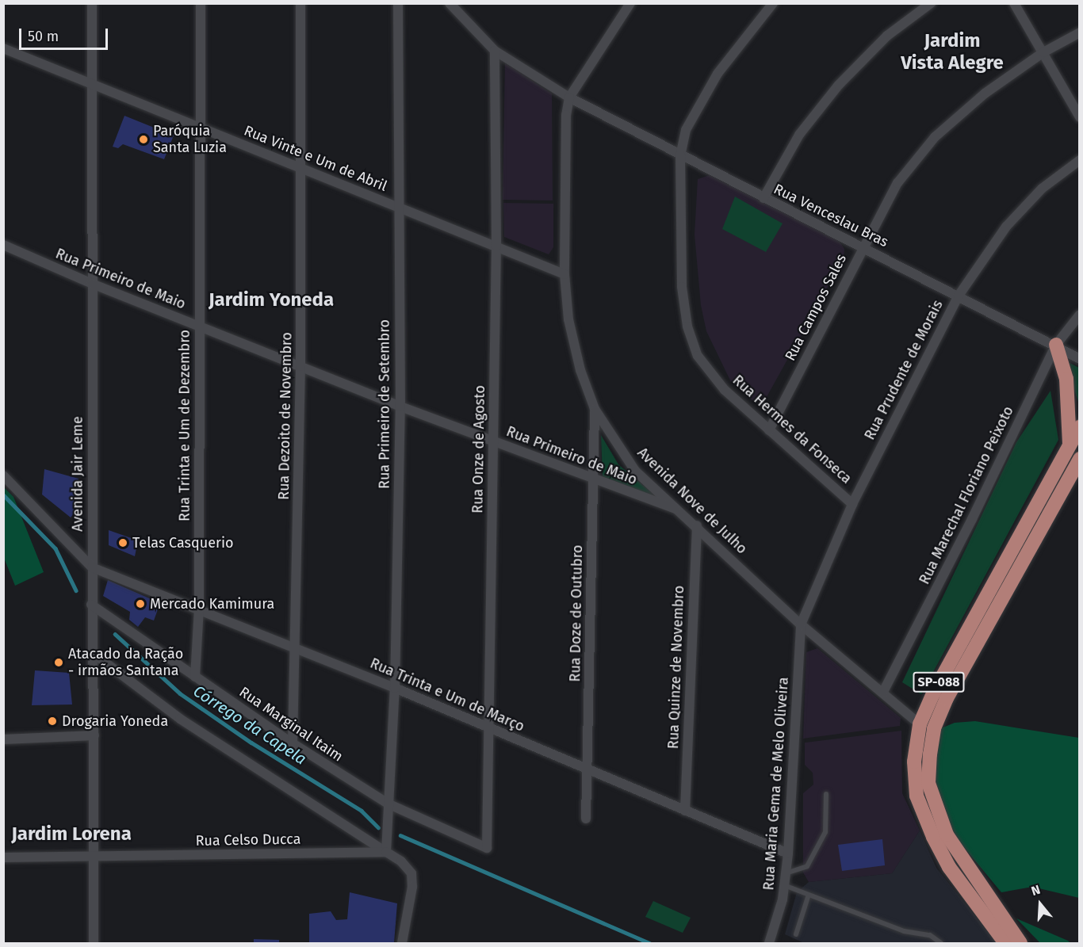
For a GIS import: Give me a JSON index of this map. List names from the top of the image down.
{
  "streets": {
    "main road": ["SP-088"],
    "street": [
      "Rua Vinte e Um de Abril",
      "Rua Venceslau Bras",
      "Rua Primeiro de Maio",
      "Rua Campos Sales",
      "Rua Prudente de Morais",
      "Rua Primeiro de Setembro",
      "Rua Dezoito de Novembro",
      "Rua Trinta e Um de Dezembro",
      "Rua Hermes da Fonseca",
      "Rua Onze de Agosto",
      "Avenida Jair Leme",
      "Rua Marechal Floriano Peixoto",
      "Avenida Nove de Julho",
      "Rua Doze de Outubro",
      "Rua Quinze de Novembro",
      "Rua Trinta e Um de Março",
      "Rua Marginal Itaim",
      "Rua Maria Gema de Melo Oliveira",
      "Rua Celso Ducca"
    ]
  },
  "crossings": [
    ["Rua Vinte e Um de Abril", "Rua Primeiro de Setembro"],
    ["Rua Vinte e Um de Abril", "Rua Dezoito de Novembro"],
    ["Rua Vinte e Um de Abril", "Rua Trinta e Um de Dezembro"],
    ["Rua Vinte e Um de Abril", "Rua Onze de Agosto"],
    ["Rua Vinte e Um de Abril", "Avenida Jair Leme"],
    ["Rua Vinte e Um de Abril", "Avenida Nove de Julho"],
    ["Rua Venceslau Bras", "Rua Campos Sales"],
    ["Rua Venceslau Bras", "Rua Prudente de Morais"],
    ["Rua Venceslau Bras", "Rua Hermes da Fonseca"],
    ["Rua Venceslau Bras", "Rua Marechal Floriano Peixoto"],
    ["Rua Venceslau Bras", "Avenida Nove de Julho"],
    ["Rua Primeiro de Maio", "Rua Primeiro de Setembro"],
    ["Rua Primeiro de Maio", "Rua Dezoito de Novembro"],
    ["Rua Primeiro de Maio", "Rua Trinta e Um de Dezembro"],
    ["Rua Primeiro de Maio", "Rua Onze de Agosto"],
    ["Rua Primeiro de Maio", "Avenida Jair Leme"],
    ["Rua Primeiro de Maio", "Avenida Nove de Julho"],
    ["Rua Primeiro de Maio", "Rua Doze de Outubro"],
    ["Rua Campos Sales", "Rua Hermes da Fonseca"],
    ["Rua Prudente de Morais", "Rua Hermes da Fonseca"],
    ["Rua Prudente de Morais", "Avenida Nove de Julho"],
    ["Rua Prudente de Morais", "Rua Maria Gema de Melo Oliveira"],
    ["Rua Primeiro de Setembro", "Rua Trinta e Um de Março"],
    ["Rua Primeiro de Setembro", "Rua Marginal Itaim"],
    ["Rua Primeiro de Setembro", "Rua Celso Ducca"],
    ["Rua Dezoito de Novembro", "Rua Trinta e Um de Março"],
    ["Rua Dezoito de Novembro", "Rua Marginal Itaim"],
    ["Rua Trinta e Um de Dezembro", "Rua Trinta e Um de Março"],
    ["Rua Trinta e Um de Dezembro", "Rua Marginal Itaim"],
    ["Rua Onze de Agosto", "Rua Trinta e Um de Março"],
    ["Rua Onze de Agosto", "Rua Marginal Itaim"],
    ["Avenida Jair Leme", "Rua Trinta e Um de Março"],
    ["Avenida Jair Leme", "Rua Marginal Itaim"],
    ["Avenida Jair Leme", "Rua Celso Ducca"],
    ["Rua Marechal Floriano Peixoto", "Avenida Nove de Julho"],
    ["Avenida Nove de Julho", "Rua Doze de Outubro"],
    ["Avenida Nove de Julho", "Rua Quinze de Novembro"],
    ["Avenida Nove de Julho", "SP-088"],
    ["Avenida Nove de Julho", "Rua Maria Gema de Melo Oliveira"],
    ["Rua Doze de Outubro", "Rua Trinta e Um de Março"],
    ["Rua Quinze de Novembro", "Rua Trinta e Um de Março"],
    ["Rua Trinta e Um de Março", "Rua Maria Gema de Melo Oliveira"]
  ],
  "districts": ["Jardim Vista Alegre", "Jardim Yoneda", "Jardim Lorena"],
  "water": ["Córrego da Capela"],
  "places": [
    "Paróquia Santa Luzia",
    "Telas Casquerio",
    "Mercado Kamimura",
    "Atacado da Ração - irmãos Santana",
    "Drogaria Yoneda"
  ],
  "scale_bar": "50 m",
  "north": "top"
}
